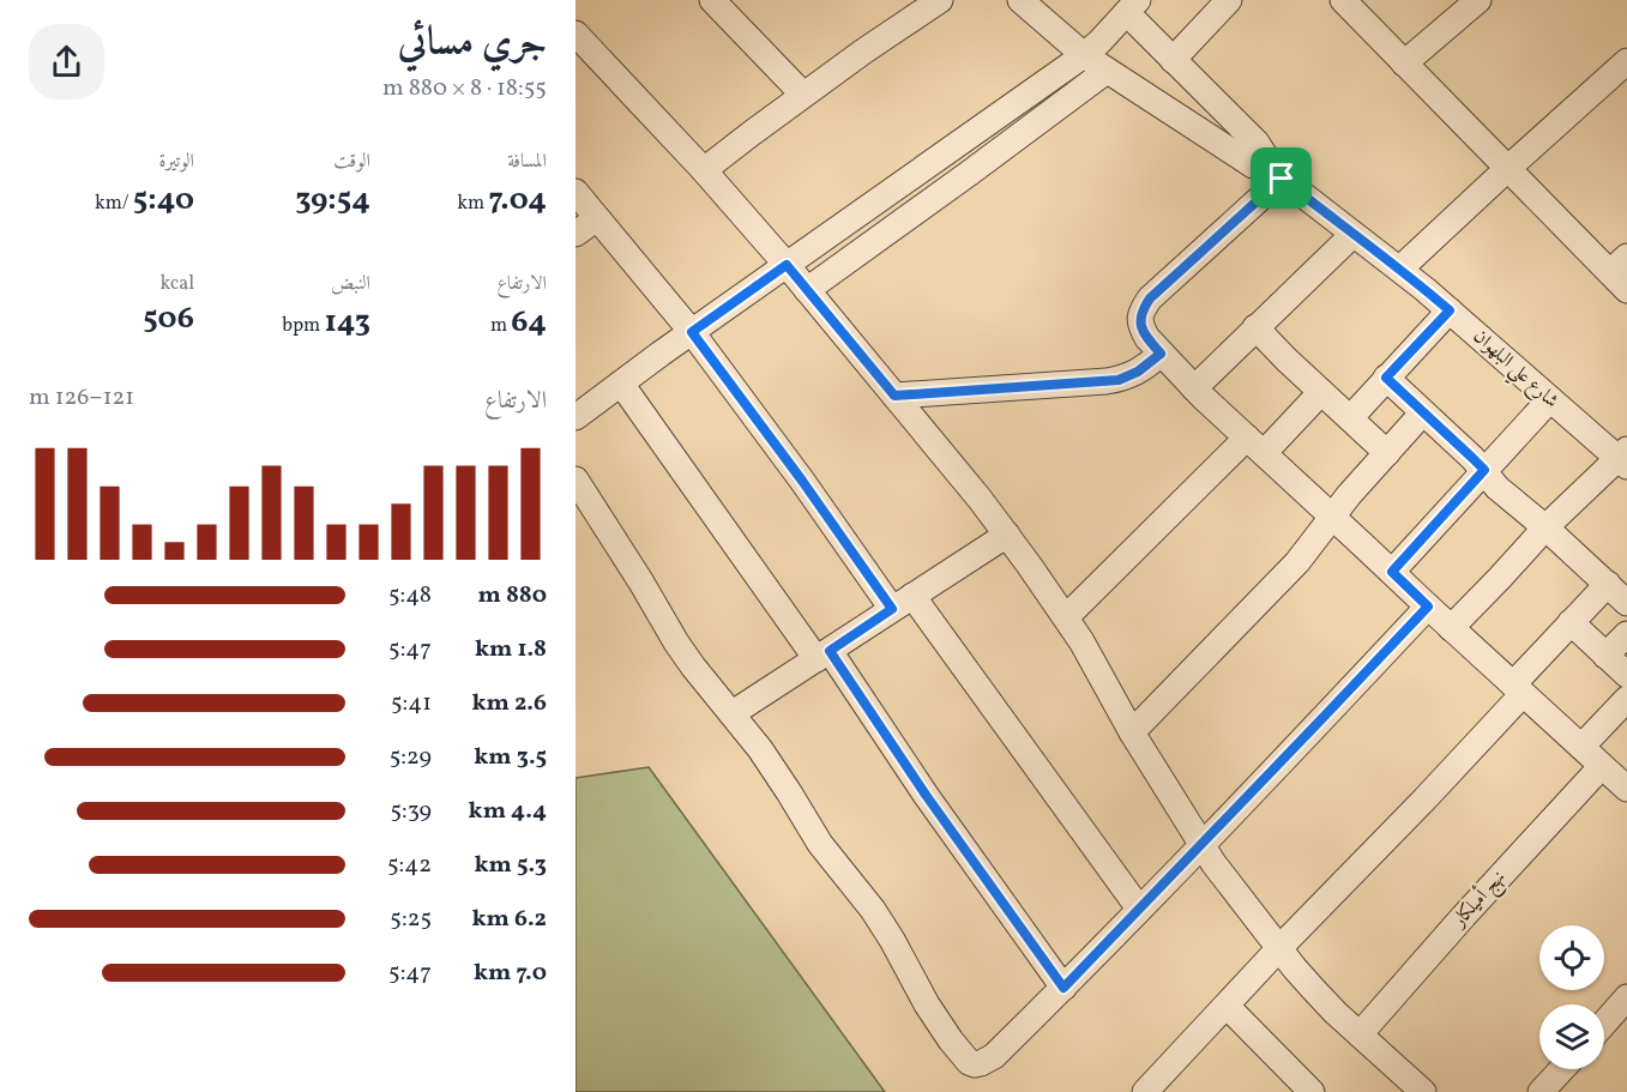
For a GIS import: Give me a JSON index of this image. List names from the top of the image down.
{
  "streets": {
    "street": ["شارع علي البلهوان", "نهج أميلكار"]
  },
  "page": {
    "heading": ["جري مسائي", "18:55 · 8 × 880 m"],
    "stats": [
      ["المسافة", "7.04 km"],
      ["الوقت", "39:54"],
      ["الوتيرة", "5:40 /km"],
      ["الارتفاع", "64 m"],
      ["النبض", "143 bpm"],
      ["kcal", "506"]
    ],
    "chart": ["الارتفاع", "121–126 m"],
    "list": [
      {
        "name": "880 m",
        "note": "5:48"
      },
      {
        "name": "1.8 km",
        "note": "5:47"
      },
      {
        "name": "2.6 km",
        "note": "5:41"
      },
      {
        "name": "3.5 km",
        "note": "5:29"
      },
      {
        "name": "4.4 km",
        "note": "5:39"
      },
      {
        "name": "5.3 km",
        "note": "5:42"
      },
      {
        "name": "6.2 km",
        "note": "5:25"
      },
      {
        "name": "7.0 km",
        "note": "5:47"
      }
    ]
  }
}
